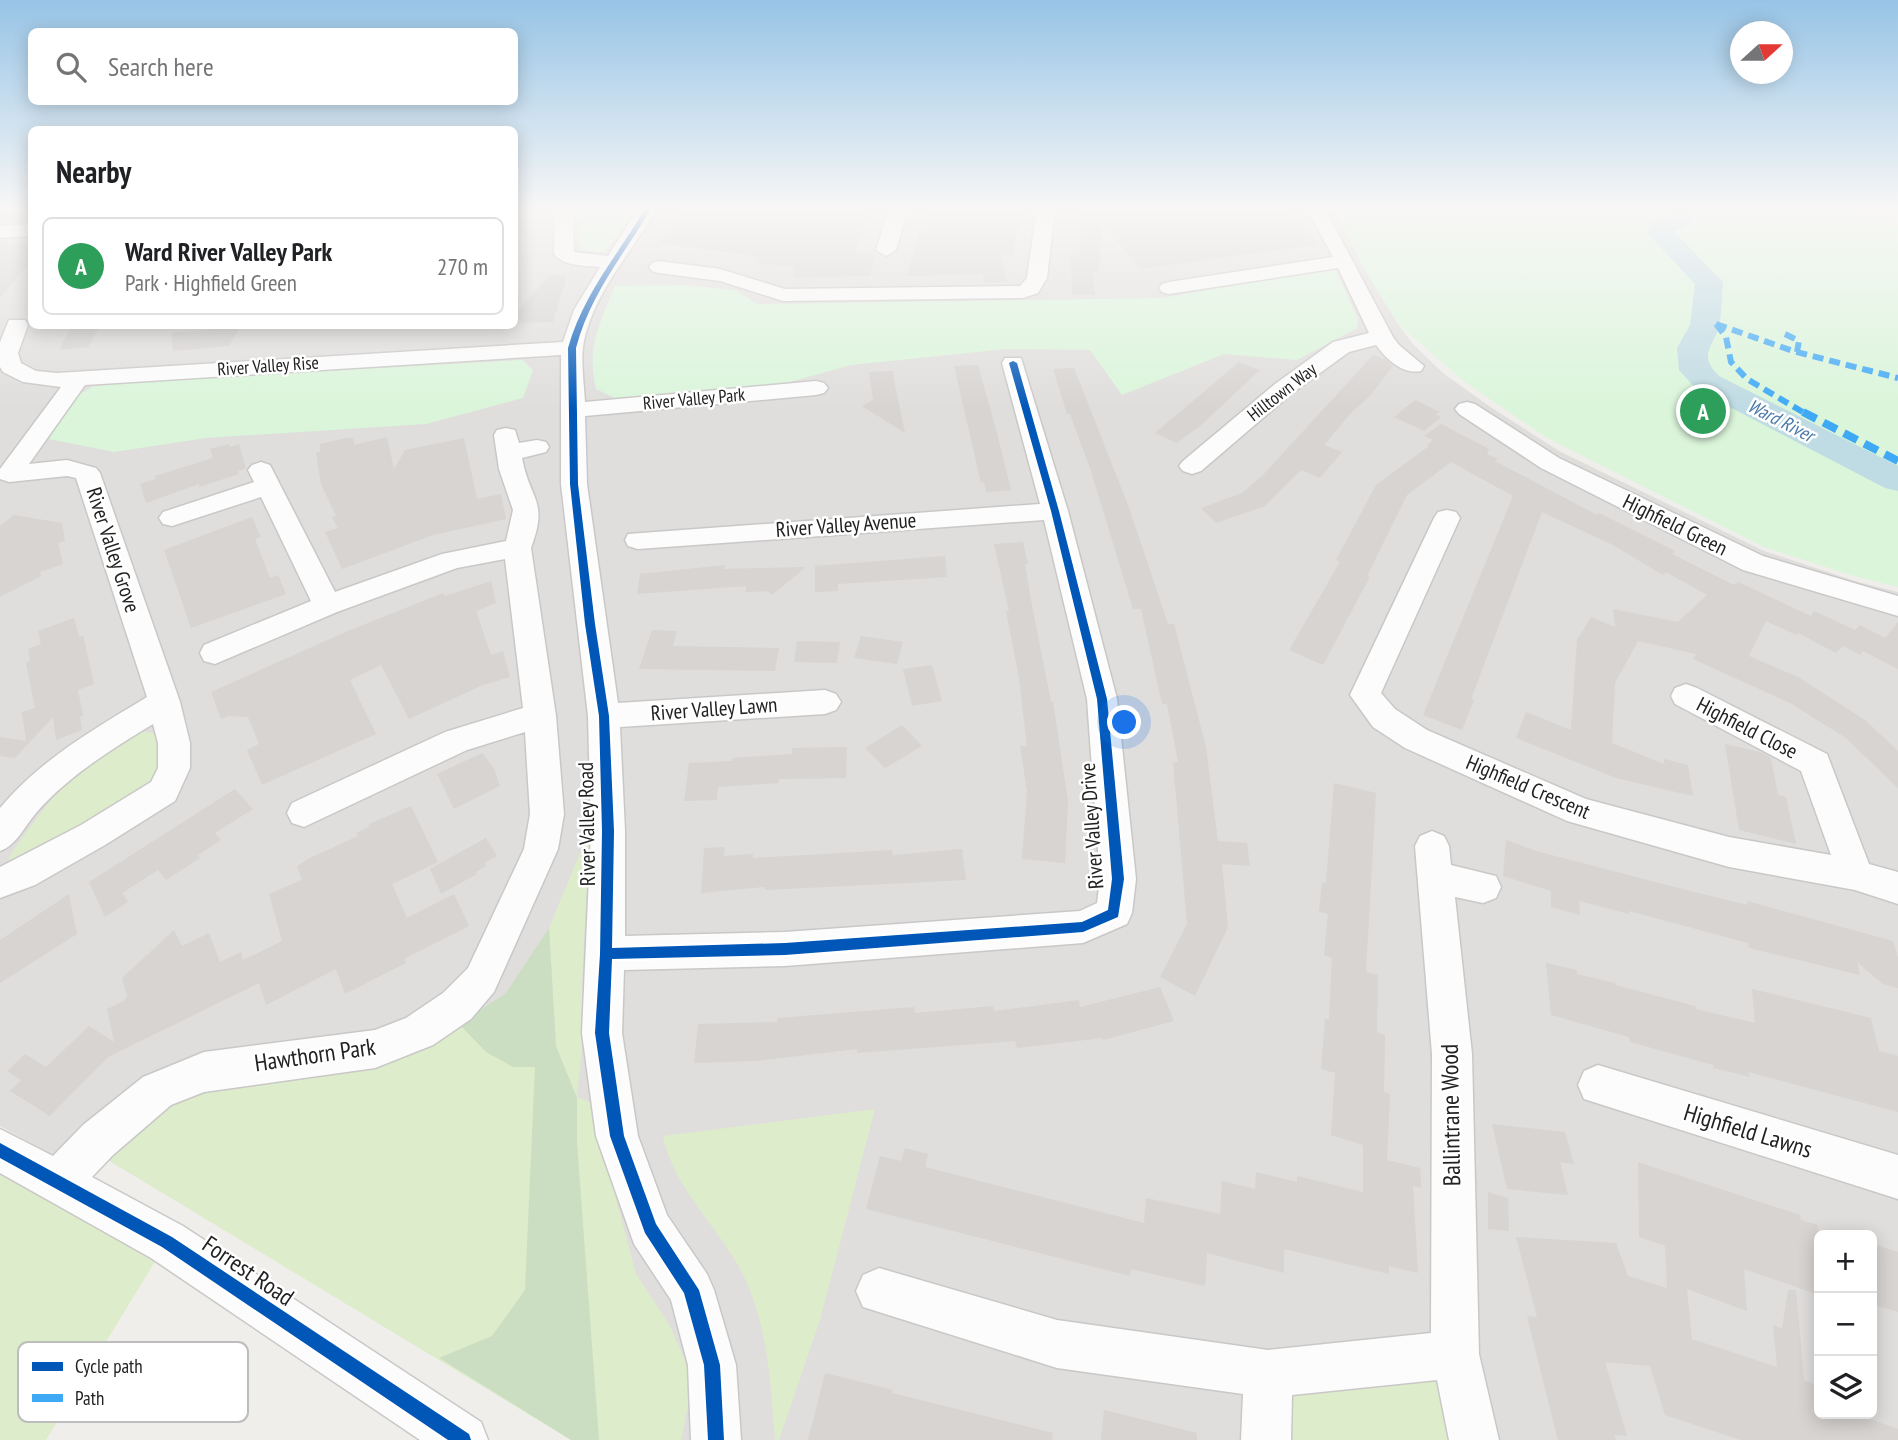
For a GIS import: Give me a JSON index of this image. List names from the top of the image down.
{
  "streets": {
    "street": [
      "River Valley Rise",
      "Hilltown Way",
      "River Valley Park",
      "River Valley Avenue",
      "Highfield Green",
      "River Valley Grove",
      "River Valley Lawn",
      "Highfield Close",
      "Highfield Crescent",
      "River Valley Road",
      "River Valley Drive",
      "Hawthorn Park",
      "Ballintrane Wood",
      "Highfield Lawns",
      "Forrest Road"
    ]
  },
  "crossings": [
    ["River Valley Rise", "River Valley Grove"],
    ["River Valley Rise", "River Valley Road"],
    ["River Valley Park", "River Valley Road"],
    ["River Valley Avenue", "River Valley Drive"],
    ["River Valley Lawn", "River Valley Road"],
    ["Highfield Close", "Highfield Crescent"],
    ["River Valley Road", "River Valley Drive"],
    ["Hawthorn Park", "Forrest Road"]
  ],
  "water": ["Ward River"],
  "legend": ["Cycle path", "Path"],
  "north": "right",
  "page": {
    "search": "Search here",
    "heading": "Nearby",
    "list": [
      {
        "mark": "A",
        "name": "Ward River Valley Park",
        "note": "Park · Highfield Green",
        "value": "270 m"
      }
    ],
    "pins": "A",
    "map_buttons": ["+", "−"]
  }
}
